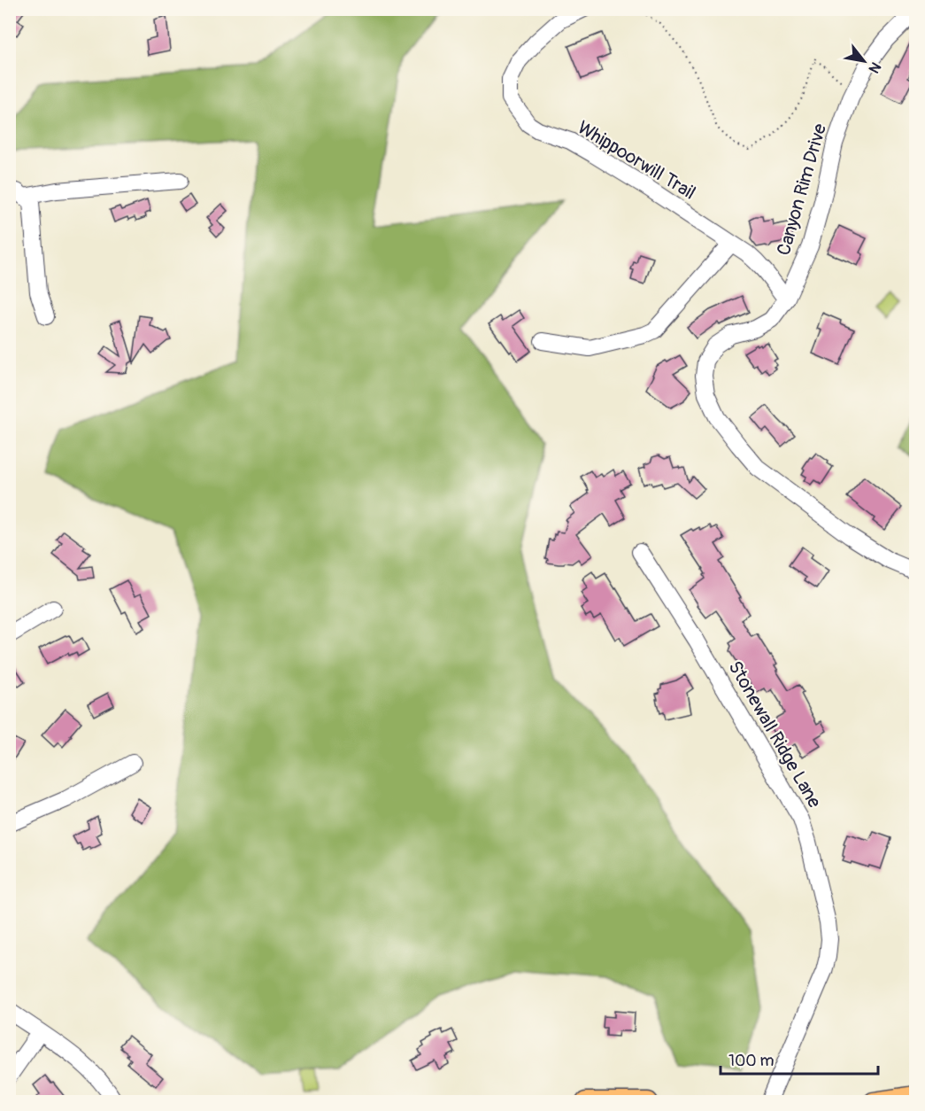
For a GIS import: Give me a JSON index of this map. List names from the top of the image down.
{
  "streets": {
    "street": ["Whippoorwill Trail", "Canyon Rim Drive", "Stonewall Ridge Lane"]
  },
  "crossings": [
    ["Whippoorwill Trail", "Canyon Rim Drive"]
  ],
  "scale_bar": "100 m",
  "north": "bottom right"
}
